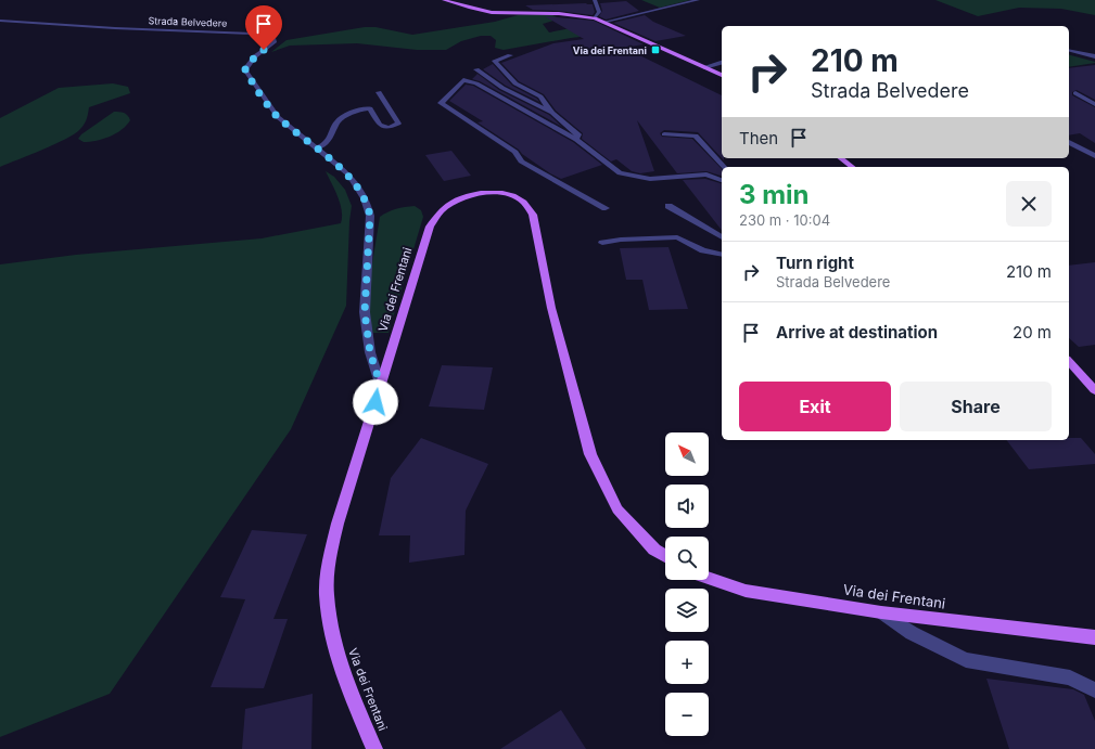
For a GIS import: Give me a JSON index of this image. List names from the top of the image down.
{
  "streets": {
    "main road": ["Via dei Frentani"],
    "street": ["Strada Belvedere"]
  },
  "crossings": [
    ["Strada Belvedere", "Via dei Frentani"]
  ],
  "places": {
    "transit": ["Via dei Frentani"]
  },
  "north": "top left",
  "page": {
    "turn": ["210 m", "Strada Belvedere"],
    "then": "Then",
    "heading": ["3 min", "230 m · 10:04"],
    "list": [
      {
        "name": "Turn right",
        "note": "Strada Belvedere",
        "value": "210 m"
      },
      {
        "name": "Arrive at destination",
        "value": "20 m"
      }
    ],
    "buttons": ["Exit", "Share"],
    "map_buttons": ["+", "−"]
  }
}
